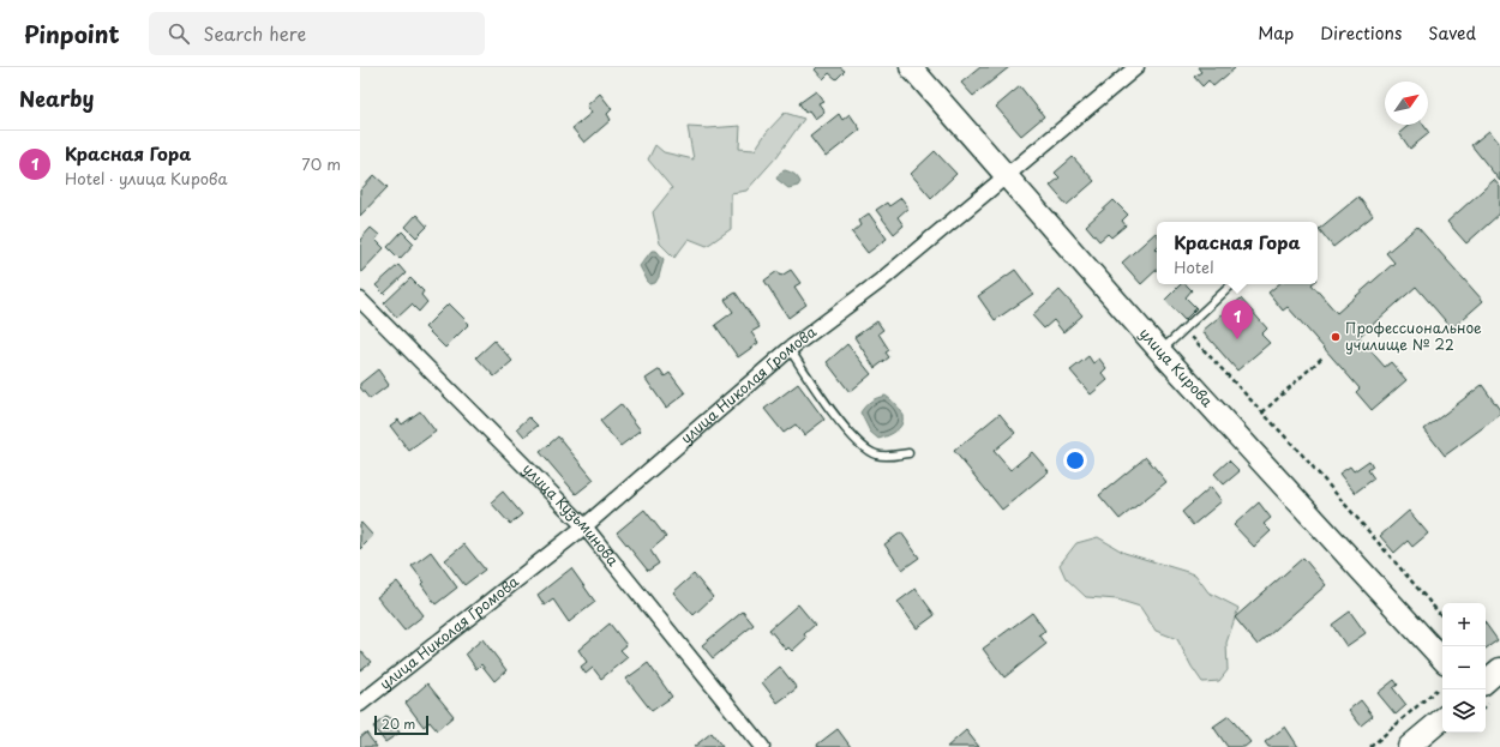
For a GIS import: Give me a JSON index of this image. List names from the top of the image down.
{
  "streets": {
    "street": ["улица Кирова", "улица Николая Громова", "улица Кузьминова"]
  },
  "crossings": [
    ["улица Кирова", "улица Николая Громова"],
    ["улица Николая Громова", "улица Кузьминова"]
  ],
  "places": ["Профессиональное училище № 22"],
  "scale_bar": "20 m",
  "north": "top right",
  "page": {
    "header": "Pinpoint",
    "search": "Search here",
    "nav": ["Map", "Directions", "Saved"],
    "heading": "Nearby",
    "list": [
      {
        "mark": "1",
        "name": "Красная Гора",
        "note": "Hotel · улица Кирова",
        "value": "70 m"
      }
    ],
    "popup": ["Красная Гора", "Hotel"],
    "pins": "1",
    "map_buttons": ["+", "−"],
    "scale": "20 m"
  }
}
